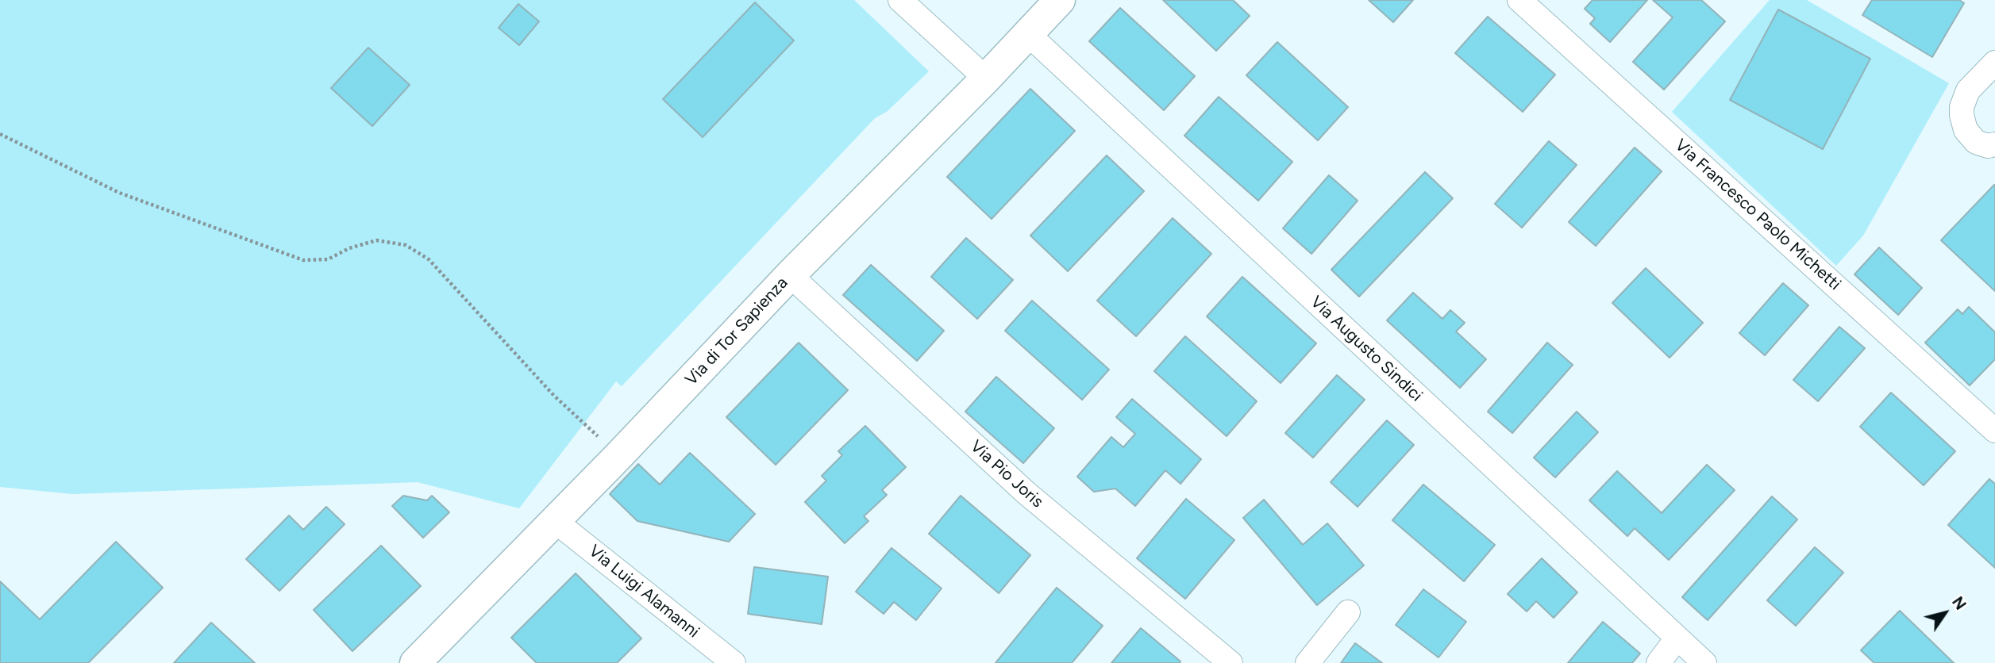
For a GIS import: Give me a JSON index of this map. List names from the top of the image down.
{
  "streets": {
    "street": [
      "Via Francesco Paolo Michetti",
      "Via di Tor Sapienza",
      "Via Augusto Sindici",
      "Via Pio Joris",
      "Via Luigi Alamanni"
    ]
  },
  "crossings": [
    ["Via di Tor Sapienza", "Via Augusto Sindici"],
    ["Via di Tor Sapienza", "Via Pio Joris"],
    ["Via di Tor Sapienza", "Via Luigi Alamanni"]
  ],
  "north": "top right"
}
